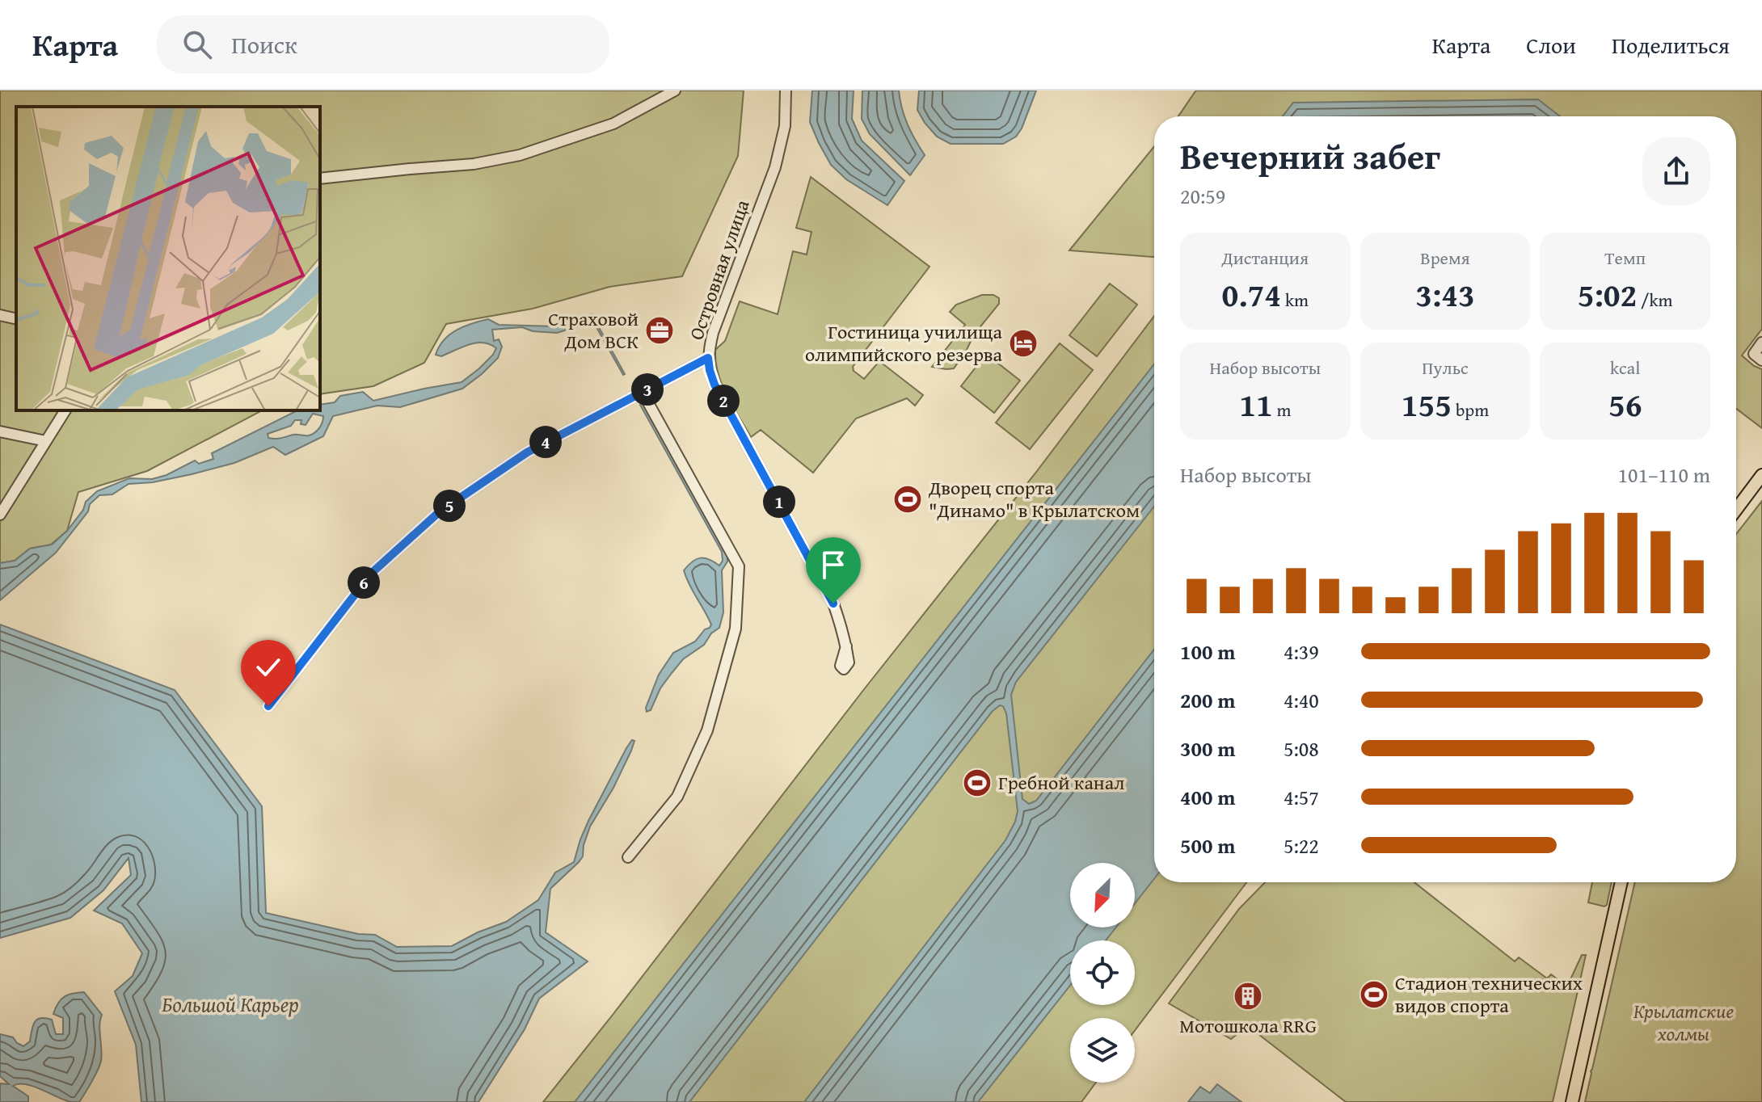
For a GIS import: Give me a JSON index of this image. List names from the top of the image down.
{
  "streets": {
    "street": ["Островная улица"]
  },
  "water": ["Большой Карьер"],
  "parks": ["Крылатские холмы"],
  "places": {
    "office": ["Страховой Дом ВСК"],
    "hotel": ["Гостиница училища олимпийского резерва"],
    "sports": ["Дворец спорта \"Динамо\" в Крылатском", "Гребной канал", "Стадион технических видов спорта"],
    "building": ["Мотошкола RRG"]
  },
  "north": "bottom left",
  "page": {
    "header": "Карта",
    "search": "Поиск",
    "nav": ["Карта", "Слои", "Поделиться"],
    "heading": ["Вечерний забег", "20:59"],
    "stats": [
      ["Дистанция", "0.74 km"],
      ["Время", "3:43"],
      ["Темп", "5:02 /km"],
      ["Набор высоты", "11 m"],
      ["Пульс", "155 bpm"],
      ["kcal", "56"]
    ],
    "pins": [
      "3",
      "2",
      "4",
      "1",
      "5",
      "6"
    ],
    "chart": ["Набор высоты", "101–110 m"],
    "list": [
      {
        "name": "100 m",
        "note": "4:39"
      },
      {
        "name": "200 m",
        "note": "4:40"
      },
      {
        "name": "300 m",
        "note": "5:08"
      },
      {
        "name": "400 m",
        "note": "4:57"
      },
      {
        "name": "500 m",
        "note": "5:22"
      }
    ]
  }
}
